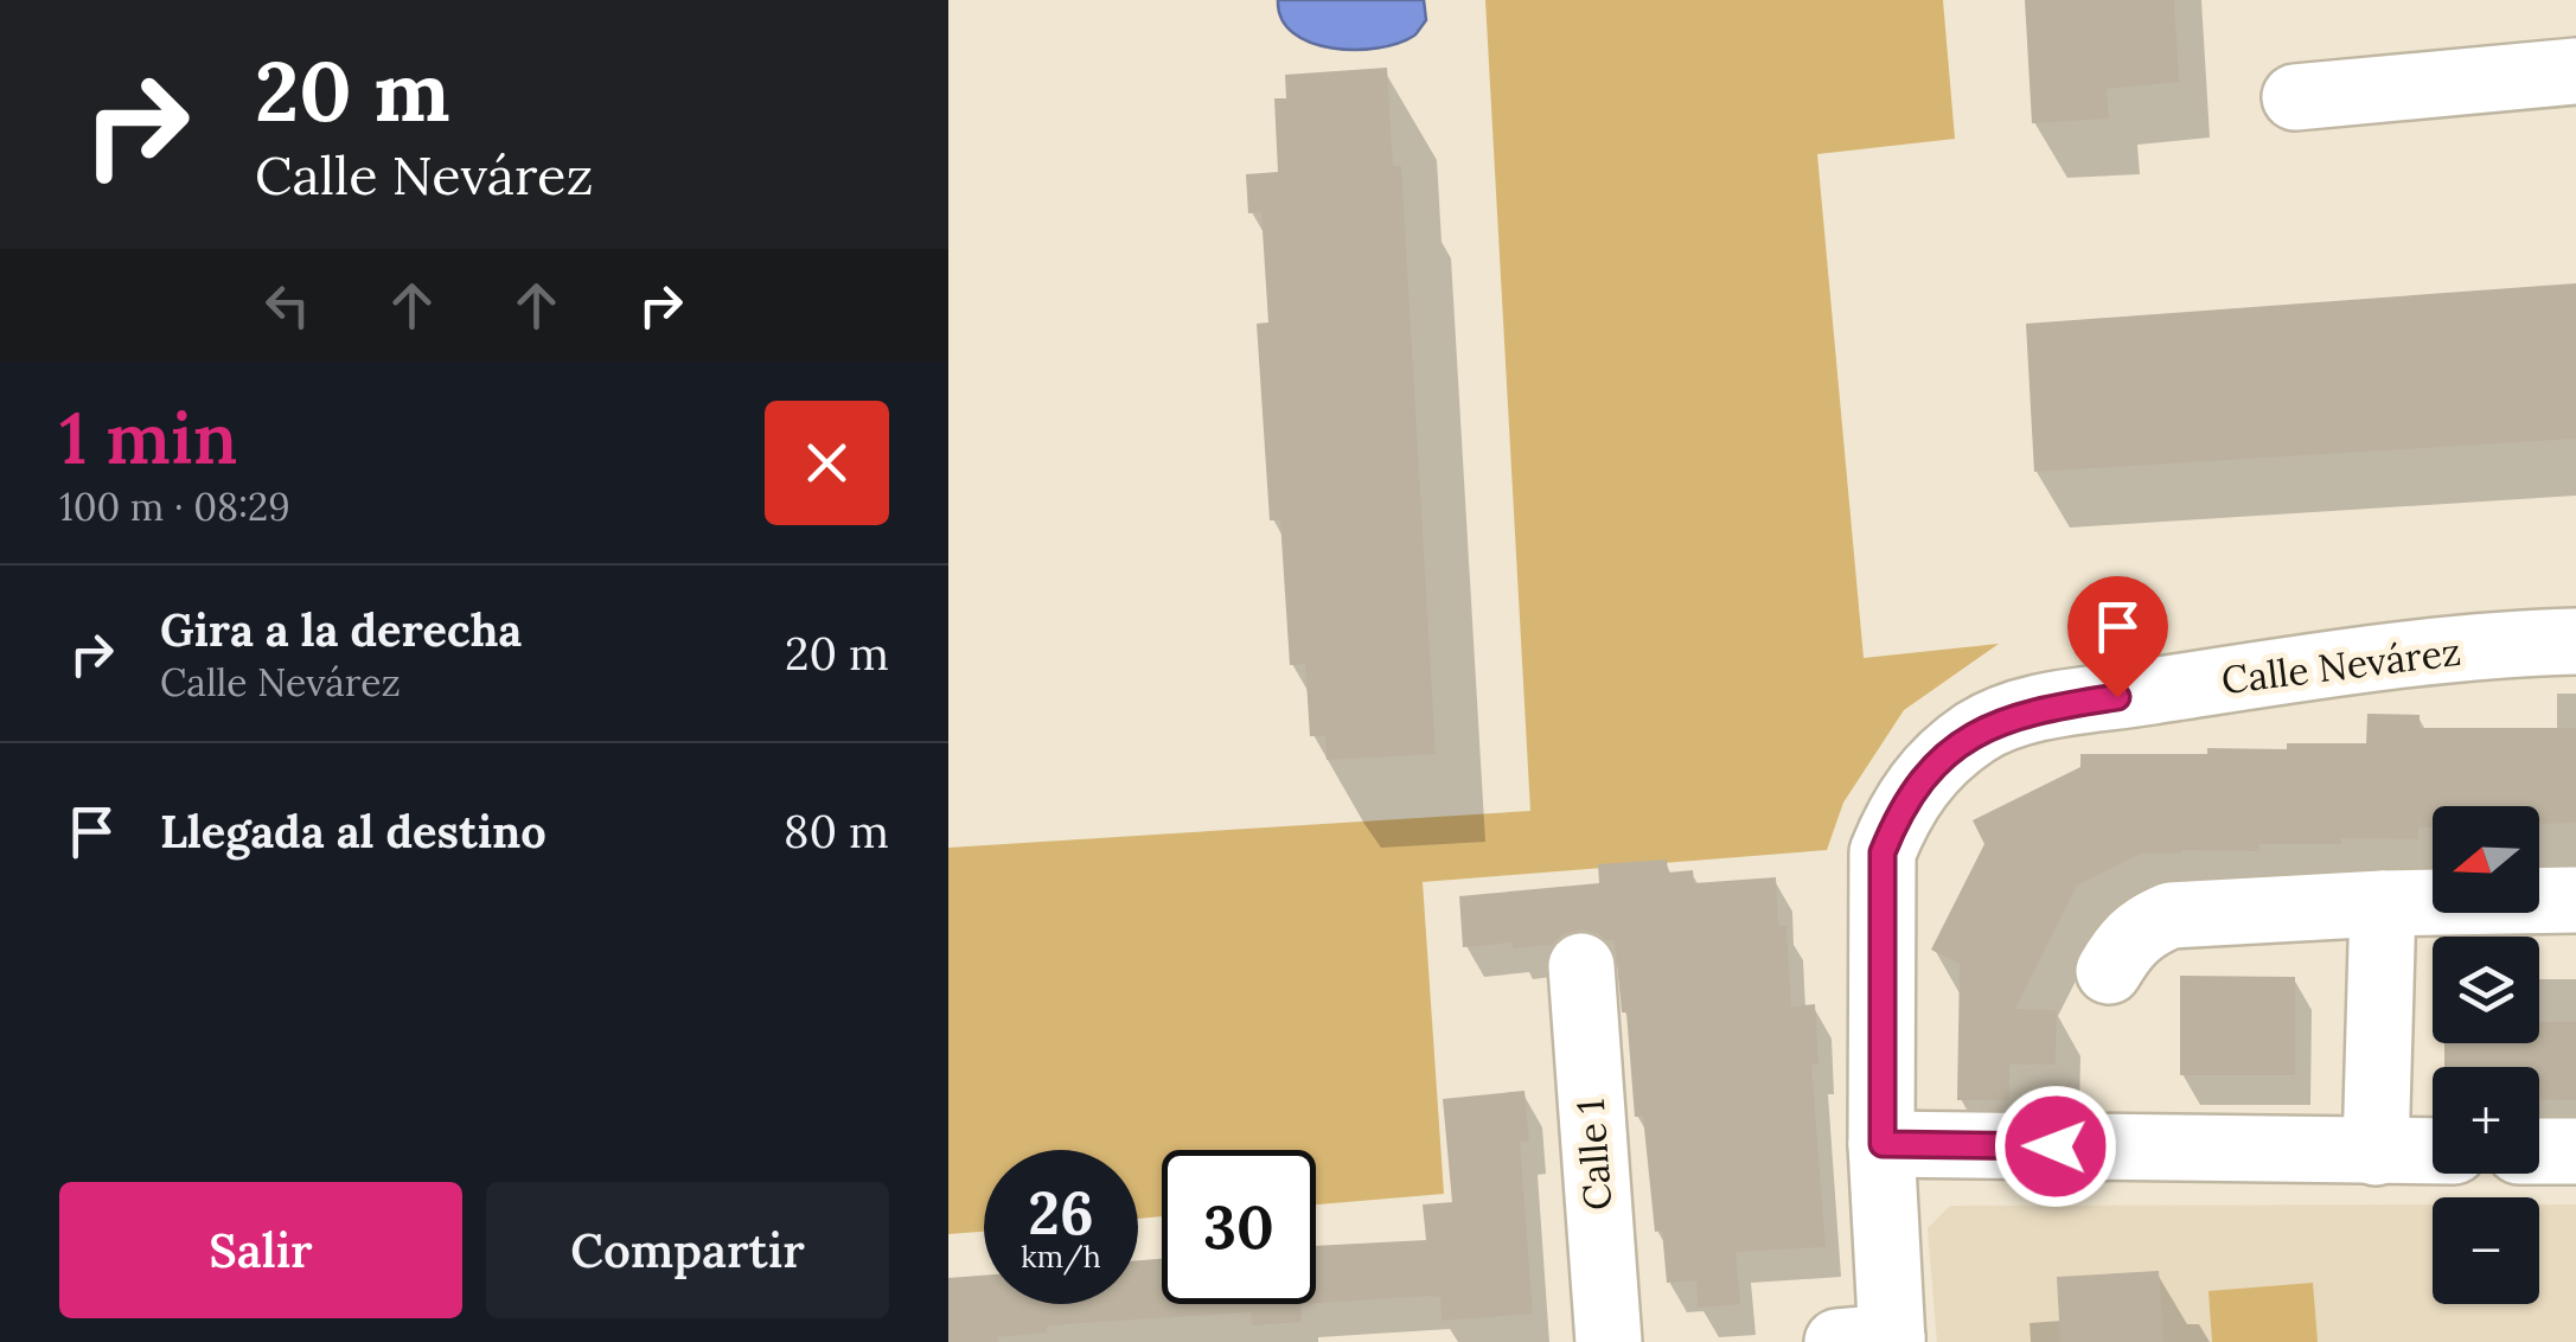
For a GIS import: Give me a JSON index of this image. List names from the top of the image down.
{
  "streets": {
    "street": ["Calle Nevárez", "Calle 1"]
  },
  "north": "left",
  "page": {
    "turn": ["20 m", "Calle Nevárez"],
    "heading": ["1 min", "100 m · 08:29"],
    "list": [
      {
        "name": "Gira a la derecha",
        "note": "Calle Nevárez",
        "value": "20 m"
      },
      {
        "name": "Llegada al destino",
        "value": "80 m"
      }
    ],
    "map_buttons": ["+", "−"],
    "speed": "26 km/h",
    "limit": "30",
    "buttons": ["Salir", "Compartir"]
  }
}
